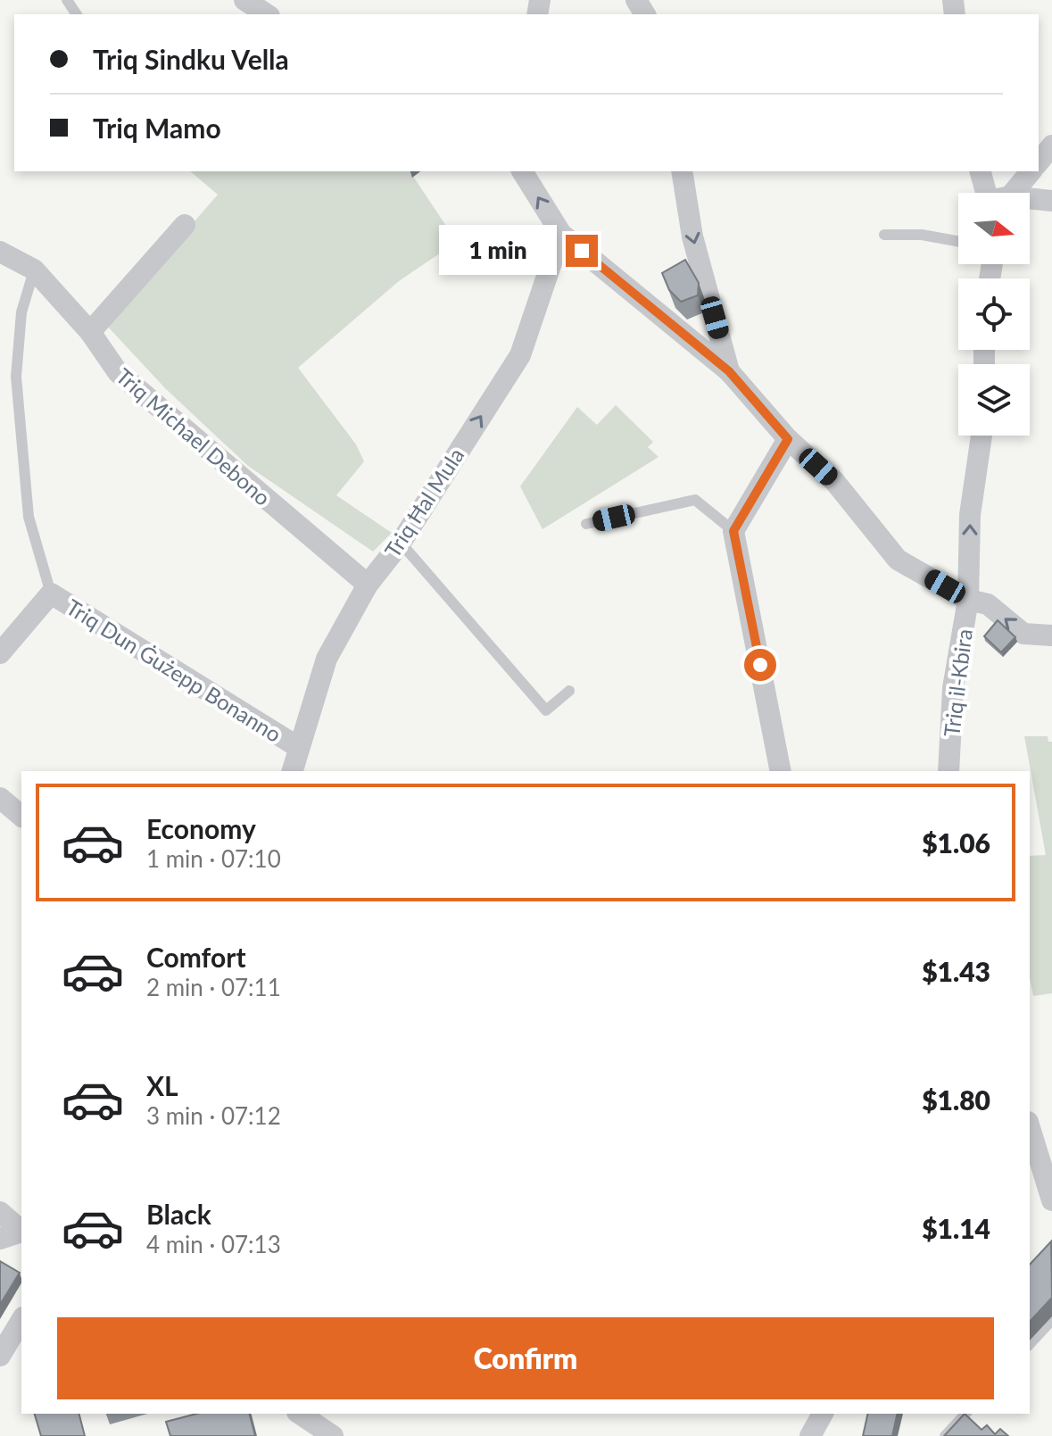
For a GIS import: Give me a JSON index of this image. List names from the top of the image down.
{
  "streets": {
    "street": [
      "Triq Michael Debono",
      "Triq Ħal Mula",
      "Triq Dun Ġużepp Bonanno",
      "Triq il-Kbira"
    ]
  },
  "crossings": [
    ["Triq Michael Debono", "Triq Ħal Mula"],
    ["Triq Ħal Mula", "Triq Dun Ġużepp Bonanno"]
  ],
  "one_way": ["Triq Ħal Mula", "Triq il-Kbira"],
  "north": "right",
  "page": {
    "banner": ["Triq Sindku Vella", "Triq Mamo"],
    "bubble": "1 min",
    "list": [
      {
        "name": "Economy",
        "note": "1 min · 07:10",
        "value": "$1.06"
      },
      {
        "name": "Comfort",
        "note": "2 min · 07:11",
        "value": "$1.43"
      },
      {
        "name": "XL",
        "note": "3 min · 07:12",
        "value": "$1.80"
      },
      {
        "name": "Black",
        "note": "4 min · 07:13",
        "value": "$1.14"
      }
    ],
    "buttons": "Confirm"
  }
}
